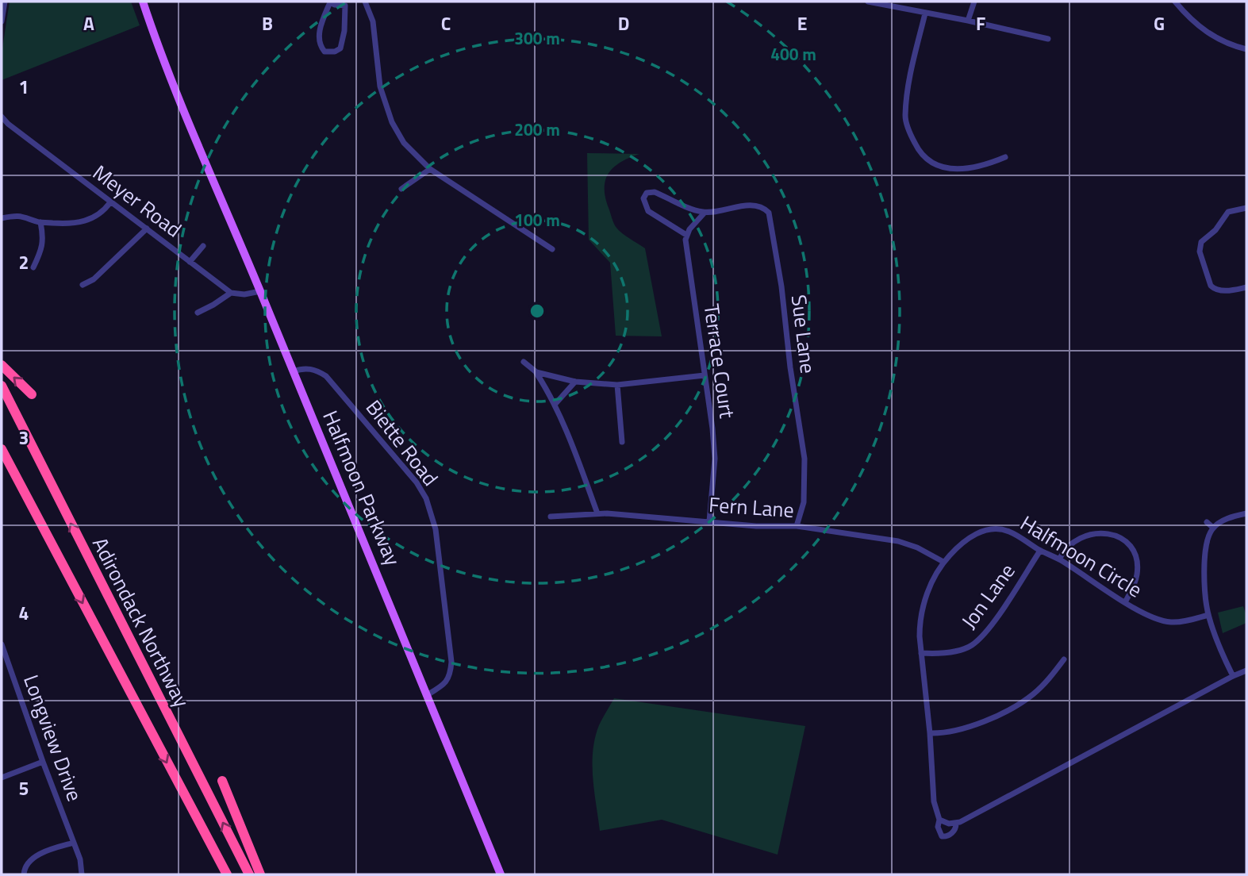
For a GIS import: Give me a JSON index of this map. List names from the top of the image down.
{
  "streets": {
    "highway": ["Adirondack Northway"],
    "main road": ["Halfmoon Parkway"],
    "street": [
      "Meyer Road",
      "Sue Lane",
      "Terrace Court",
      "Biette Road",
      "Fern Lane",
      "Halfmoon Circle",
      "Jon Lane",
      "Longview Drive"
    ]
  },
  "crossings": [
    ["Sue Lane", "Fern Lane"],
    ["Terrace Court", "Fern Lane"],
    ["Biette Road", "Halfmoon Parkway"],
    ["Fern Lane", "Halfmoon Circle"],
    ["Halfmoon Circle", "Jon Lane"]
  ],
  "grid": {
    "columns": [
      "A",
      "B",
      "C",
      "D",
      "E",
      "F",
      "G"
    ],
    "rows": [
      "1",
      "2",
      "3",
      "4",
      "5"
    ]
  },
  "rings": [
    "300 m",
    "400 m",
    "200 m",
    "100 m"
  ]
}
